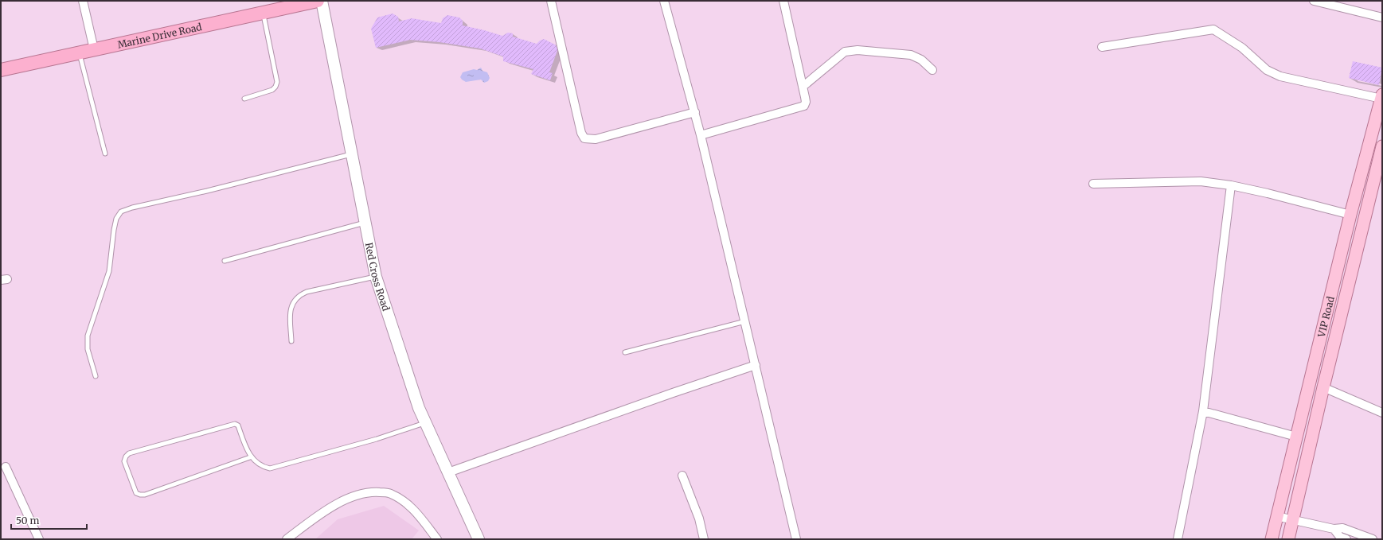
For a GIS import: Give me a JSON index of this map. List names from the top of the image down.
{
  "streets": {
    "highway": ["Marine Drive Road"],
    "main road": ["Red Cross Road", "VIP Road"]
  },
  "scale_bar": "50 m"
}
